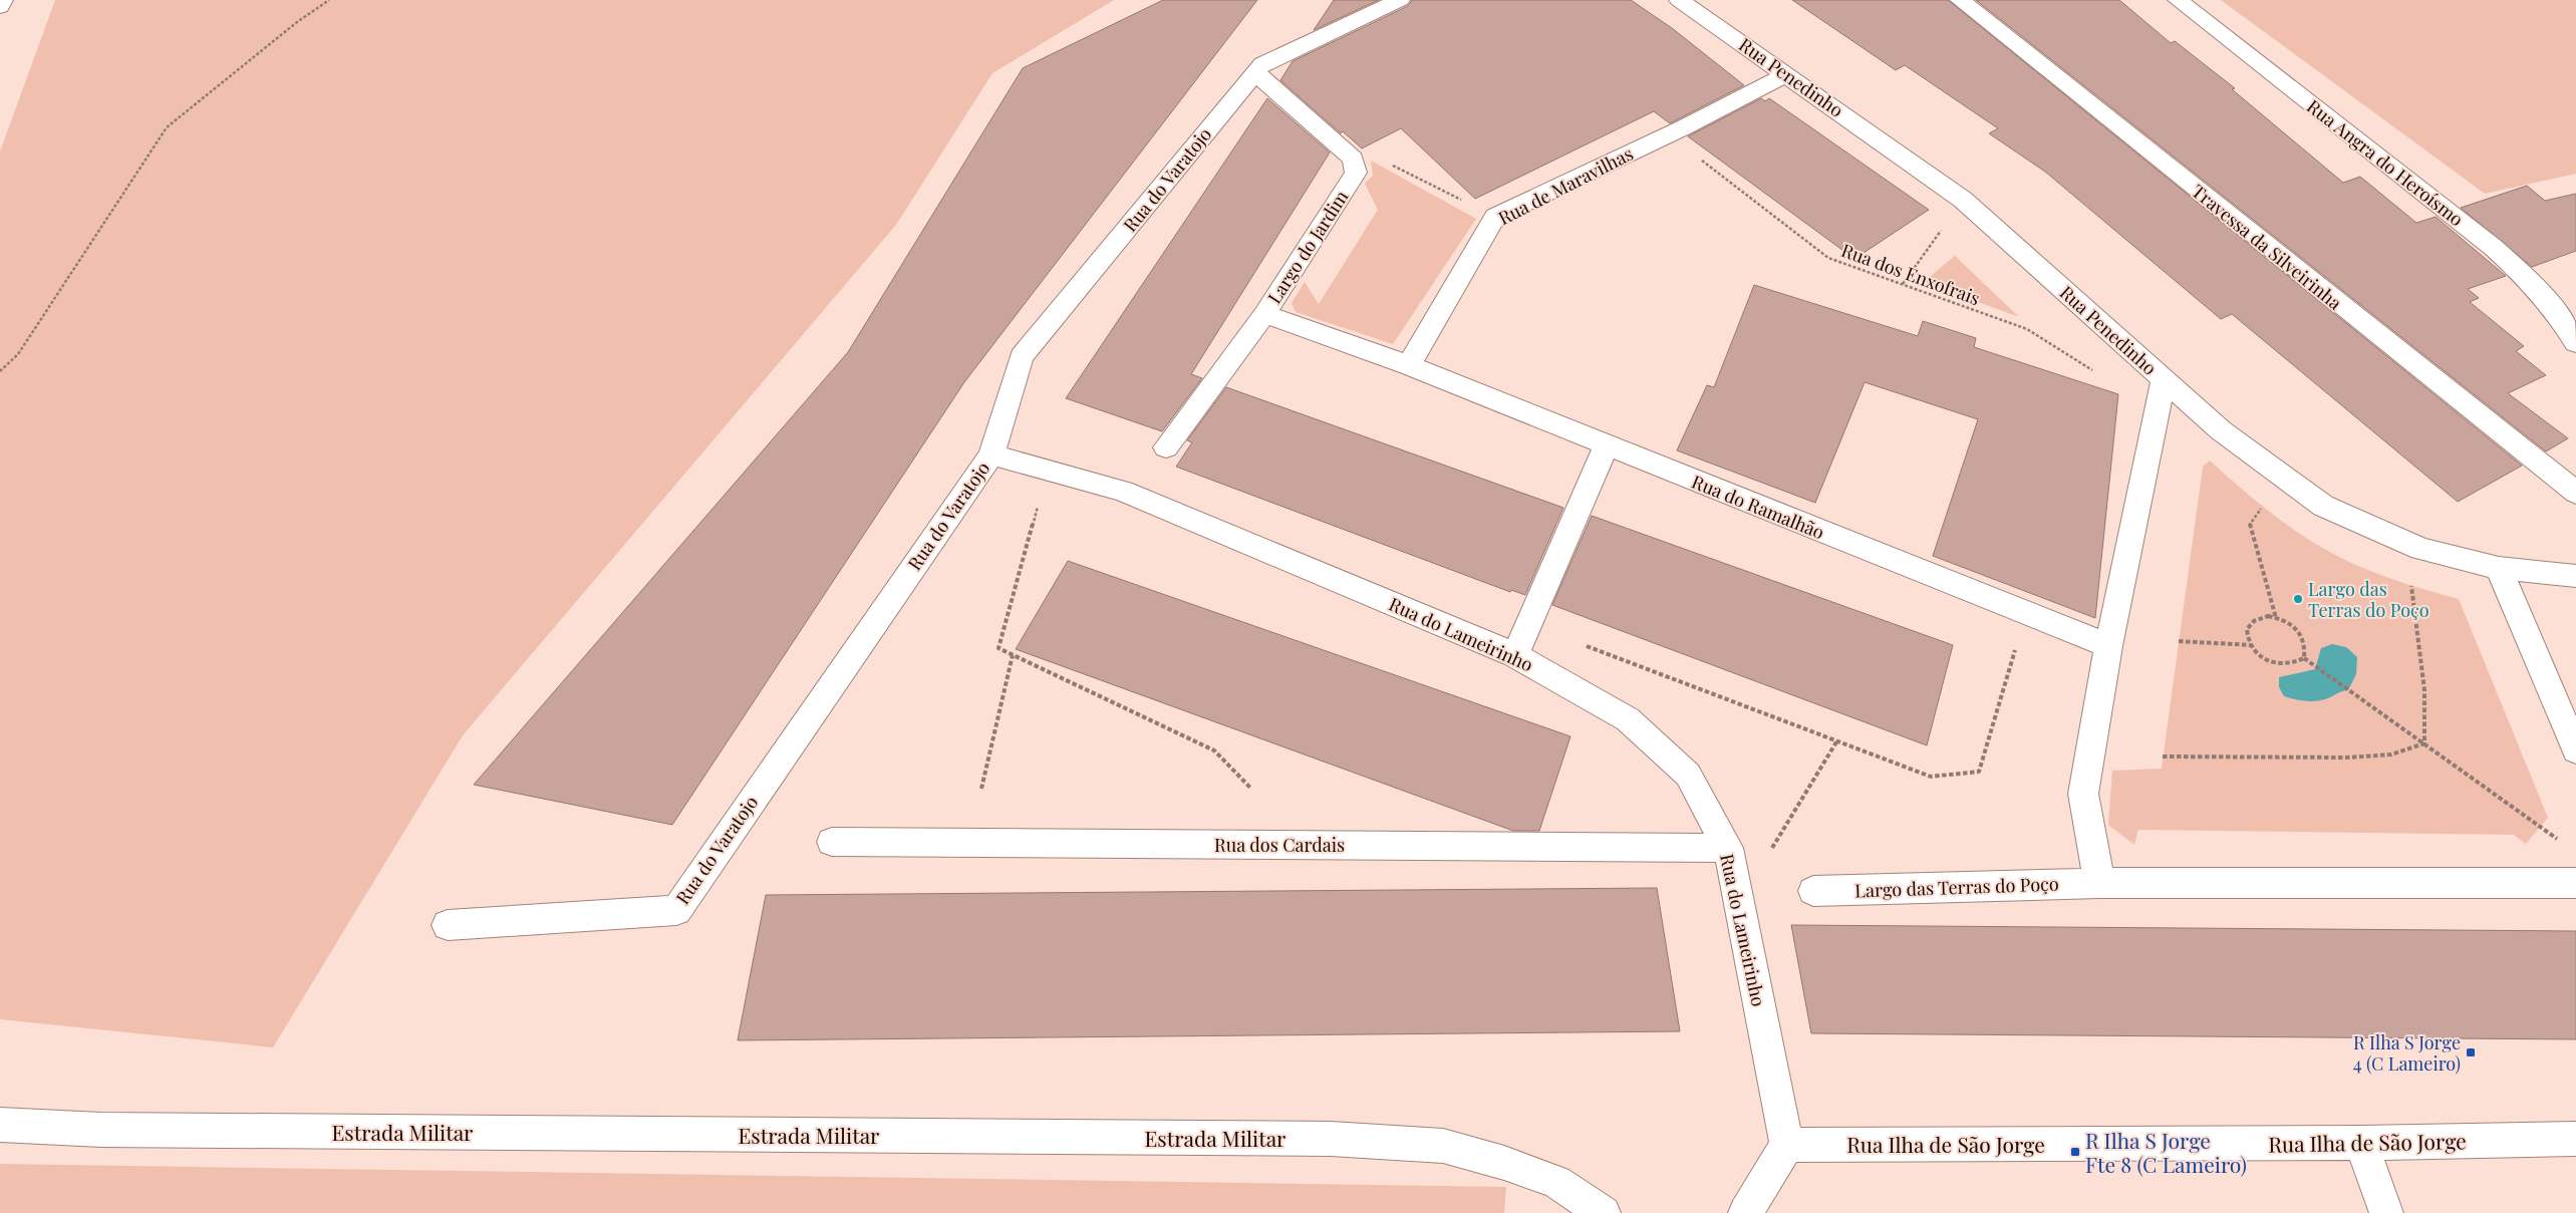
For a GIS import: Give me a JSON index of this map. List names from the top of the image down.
{
  "streets": {
    "street": [
      "Rua Penedinho",
      "Rua Angra do Heroísmo",
      "Rua do Varatojo",
      "Rua de Maravilhas",
      "Largo do Jardim",
      "Travessa da Silveirinha",
      "Rua do Ramalhão",
      "Rua do Lameirinho",
      "Rua dos Cardais",
      "Largo das Terras do Poço",
      "Estrada Militar",
      "Rua Ilha de São Jorge"
    ],
    "path": ["Rua dos Enxofrais"]
  },
  "crossings": [
    ["Rua Penedinho", "Rua de Maravilhas"],
    ["Rua do Varatojo", "Largo do Jardim"],
    ["Rua do Varatojo", "Rua do Lameirinho"],
    ["Rua de Maravilhas", "Largo do Jardim"],
    ["Rua de Maravilhas", "Rua dos Enxofrais"],
    ["Rua de Maravilhas", "Rua do Ramalhão"],
    ["Largo do Jardim", "Rua do Ramalhão"],
    ["Rua do Lameirinho", "Rua dos Cardais"],
    ["Rua do Lameirinho", "Rua Ilha de São Jorge"]
  ],
  "places": {
    "other": ["Largo das Terras do Poço"],
    "transit": ["R Ilha S Jorge 4 (C Lameiro)", "R Ilha S Jorge Fte 8 (C Lameiro)"]
  }
}
